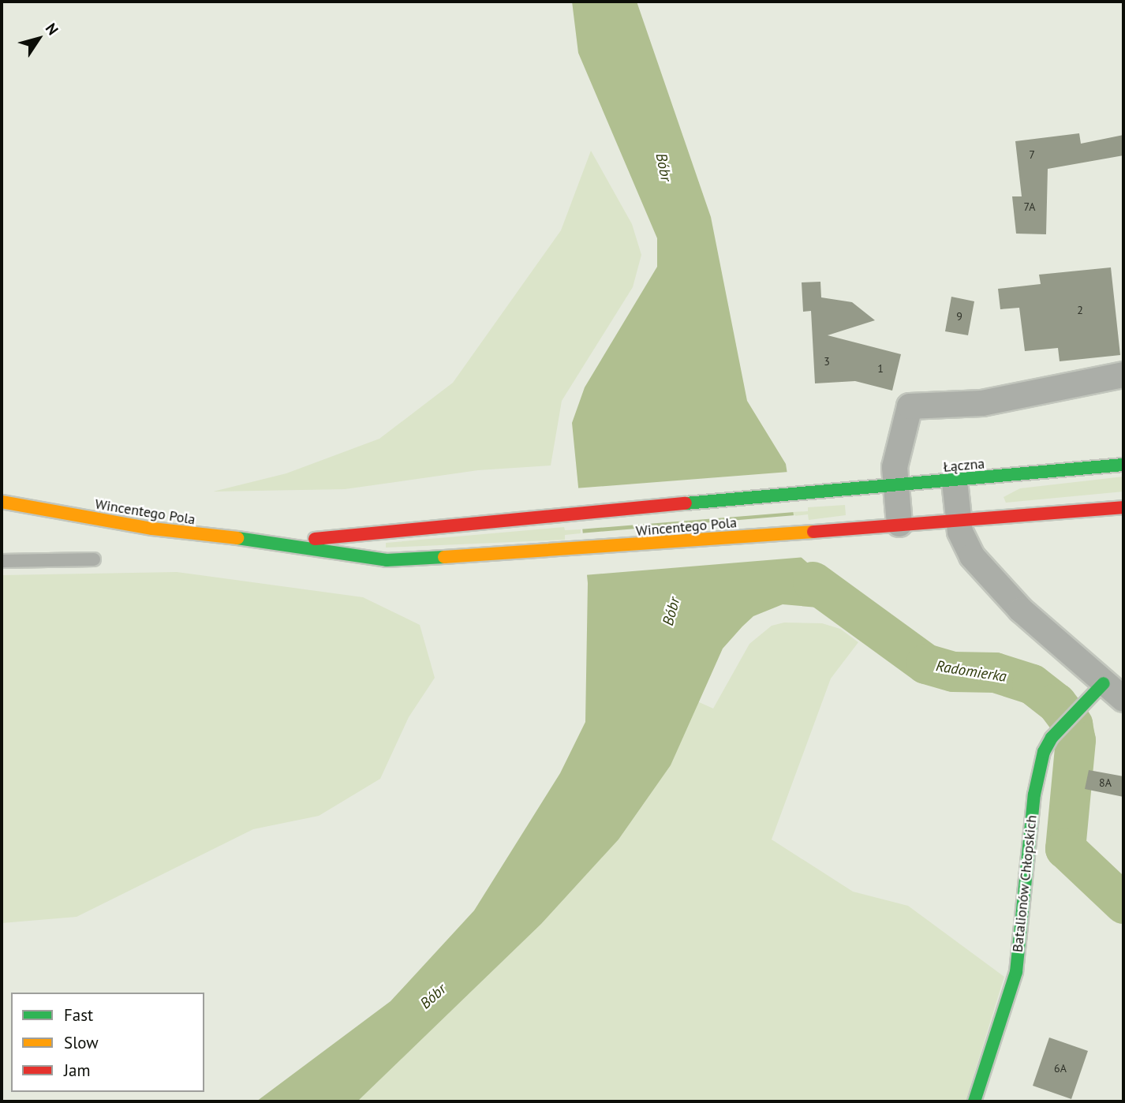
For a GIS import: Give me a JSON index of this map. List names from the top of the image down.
{
  "streets": {
    "main road": ["Łączna", "Wincentego Pola", "Batalionów Chłopskich"]
  },
  "crossings": [
    ["Łączna", "Wincentego Pola"]
  ],
  "water": ["Bóbr", "Radomierka"],
  "house_numbers": [
    "7",
    "7A",
    "2",
    "9",
    "3",
    "1",
    "8A",
    "6A"
  ],
  "legend": ["Fast", "Slow", "Jam"],
  "north": "top right"
}
